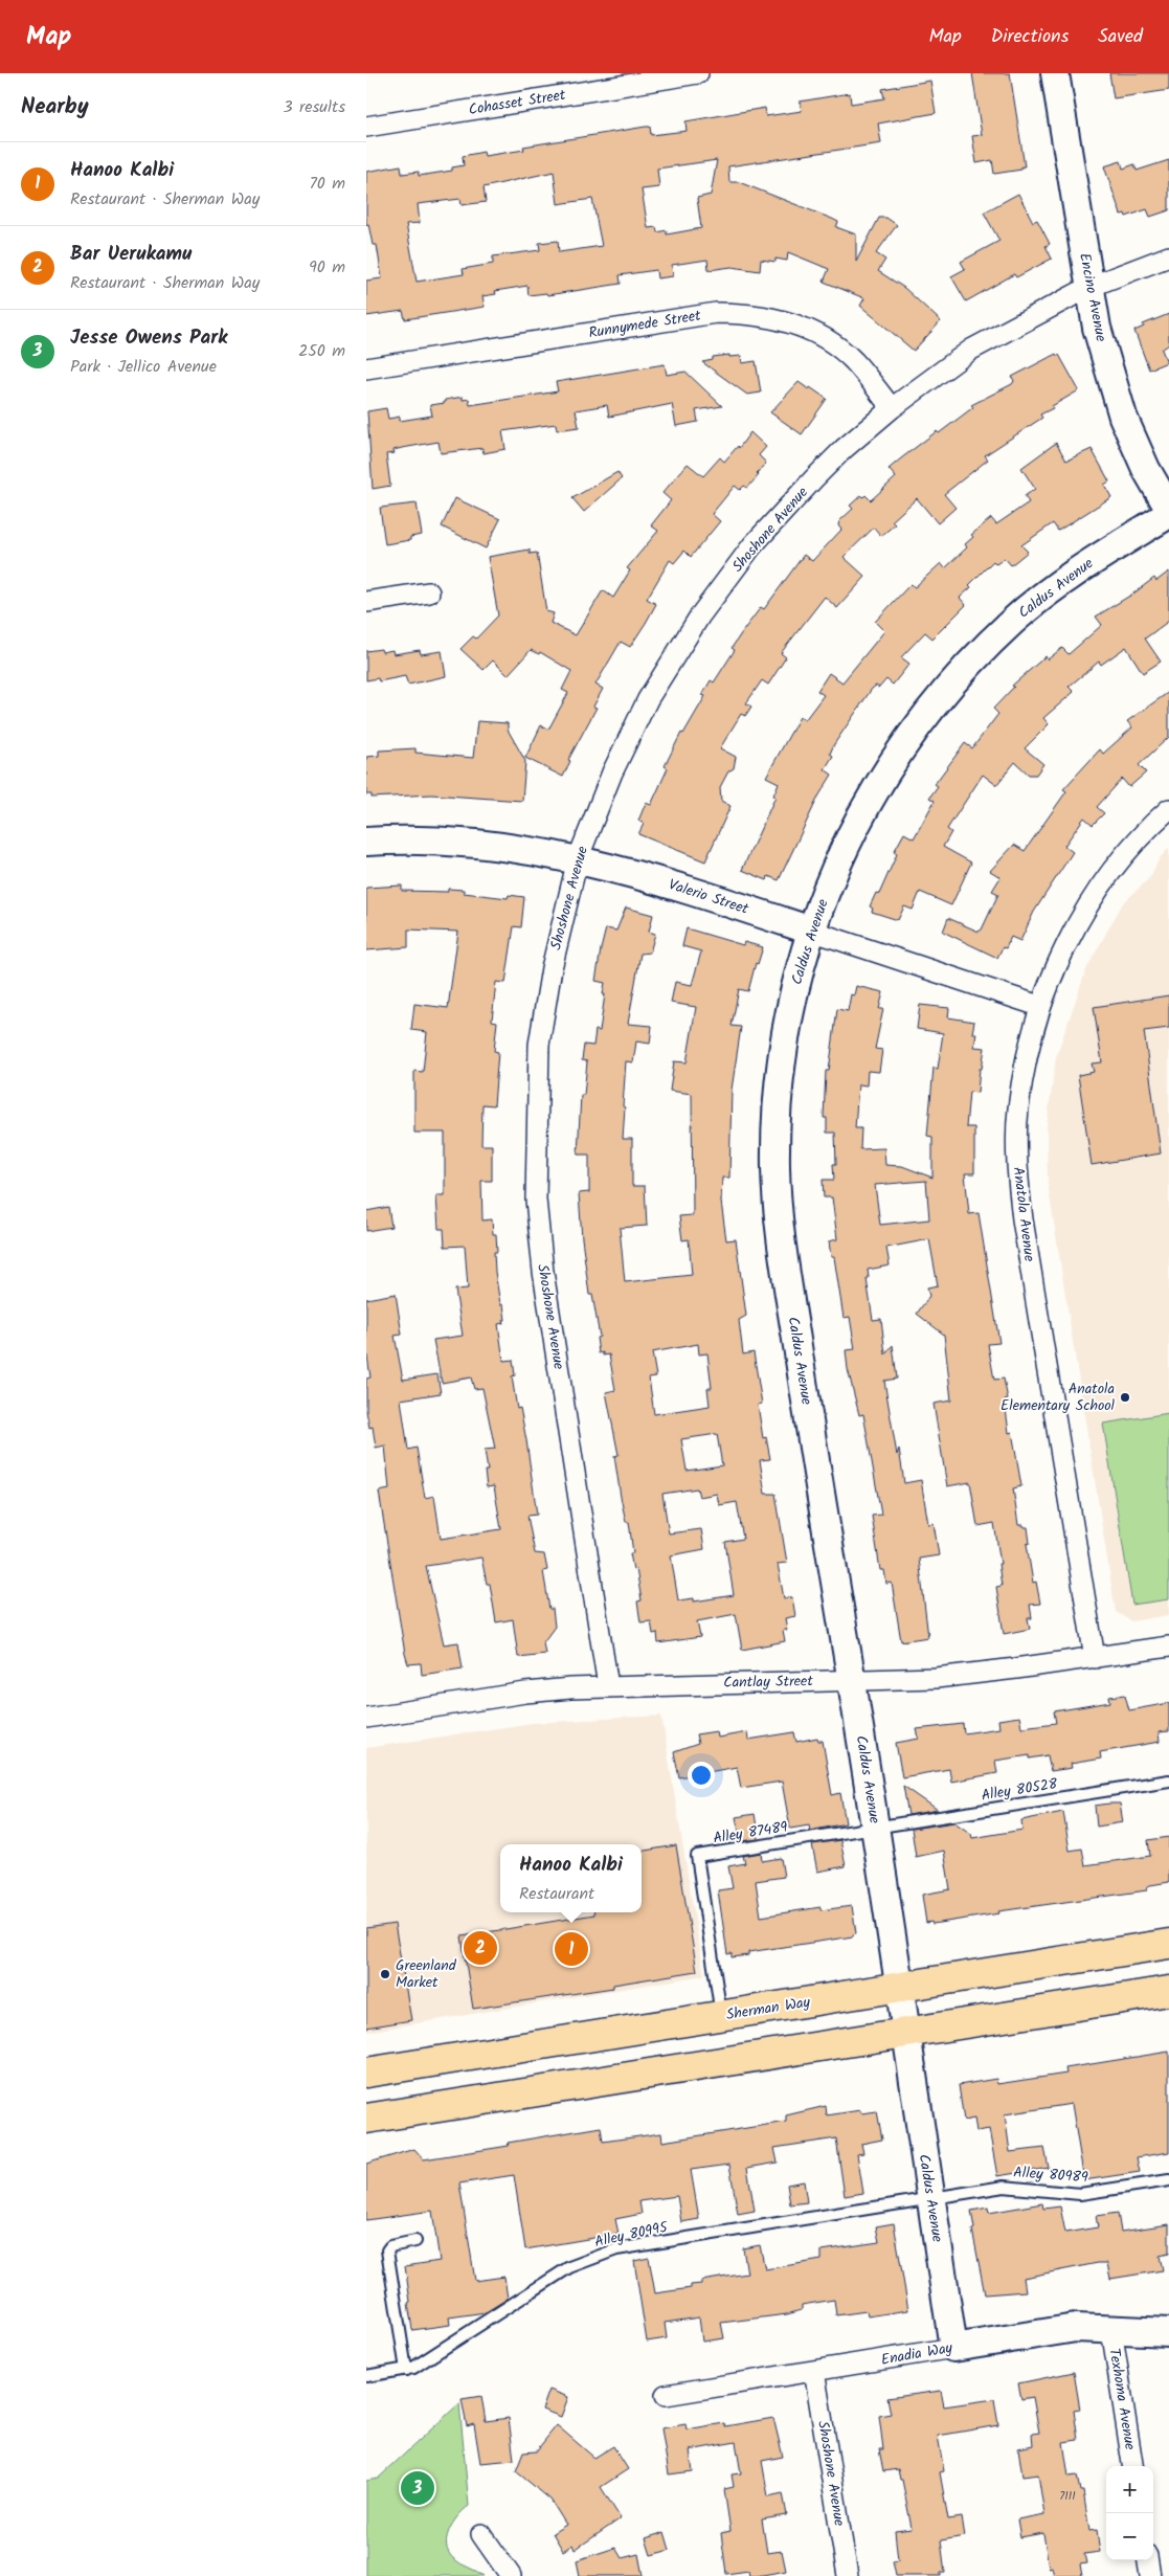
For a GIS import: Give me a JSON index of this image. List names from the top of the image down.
{
  "streets": {
    "main road": ["Sherman Way"],
    "street": [
      "Cohasset Street",
      "Encino Avenue",
      "Runnymede Street",
      "Shoshone Avenue",
      "Caldus Avenue",
      "Valerio Street",
      "Anatola Avenue",
      "Cantlay Street",
      "Enadia Way",
      "Texhoma Avenue"
    ],
    "lane": [
      "Alley 80528",
      "Alley 87489",
      "Alley 80989",
      "Alley 80995"
    ]
  },
  "crossings": [
    ["Encino Avenue", "Shoshone Avenue"],
    ["Runnymede Street", "Shoshone Avenue"],
    ["Shoshone Avenue", "Valerio Street"],
    ["Shoshone Avenue", "Cantlay Street"],
    ["Shoshone Avenue", "Enadia Way"],
    ["Caldus Avenue", "Valerio Street"],
    ["Caldus Avenue", "Cantlay Street"],
    ["Caldus Avenue", "Alley 80528"],
    ["Caldus Avenue", "Alley 87489"],
    ["Caldus Avenue", "Sherman Way"],
    ["Caldus Avenue", "Alley 80989"],
    ["Caldus Avenue", "Alley 80995"],
    ["Caldus Avenue", "Enadia Way"],
    ["Valerio Street", "Anatola Avenue"],
    ["Anatola Avenue", "Cantlay Street"],
    ["Alley 80528", "Alley 87489"],
    ["Alley 87489", "Sherman Way"],
    ["Alley 80989", "Alley 80995"],
    ["Enadia Way", "Texhoma Avenue"]
  ],
  "places": ["Anatola Elementary School", "Greenland Market"],
  "house_numbers": ["7111"],
  "page": {
    "header": "Map",
    "nav": ["Map", "Directions", "Saved"],
    "heading": ["Nearby", "3 results"],
    "list": [
      {
        "mark": "1",
        "name": "Hanoo Kalbi",
        "note": "Restaurant · Sherman Way",
        "value": "70 m"
      },
      {
        "mark": "2",
        "name": "Bar Uerukamu",
        "note": "Restaurant · Sherman Way",
        "value": "90 m"
      },
      {
        "mark": "3",
        "name": "Jesse Owens Park",
        "note": "Park · Jellico Avenue",
        "value": "250 m"
      }
    ],
    "popup": ["Hanoo Kalbi", "Restaurant"],
    "pins": ["2", "1", "3"],
    "map_buttons": ["+", "−"]
  }
}
